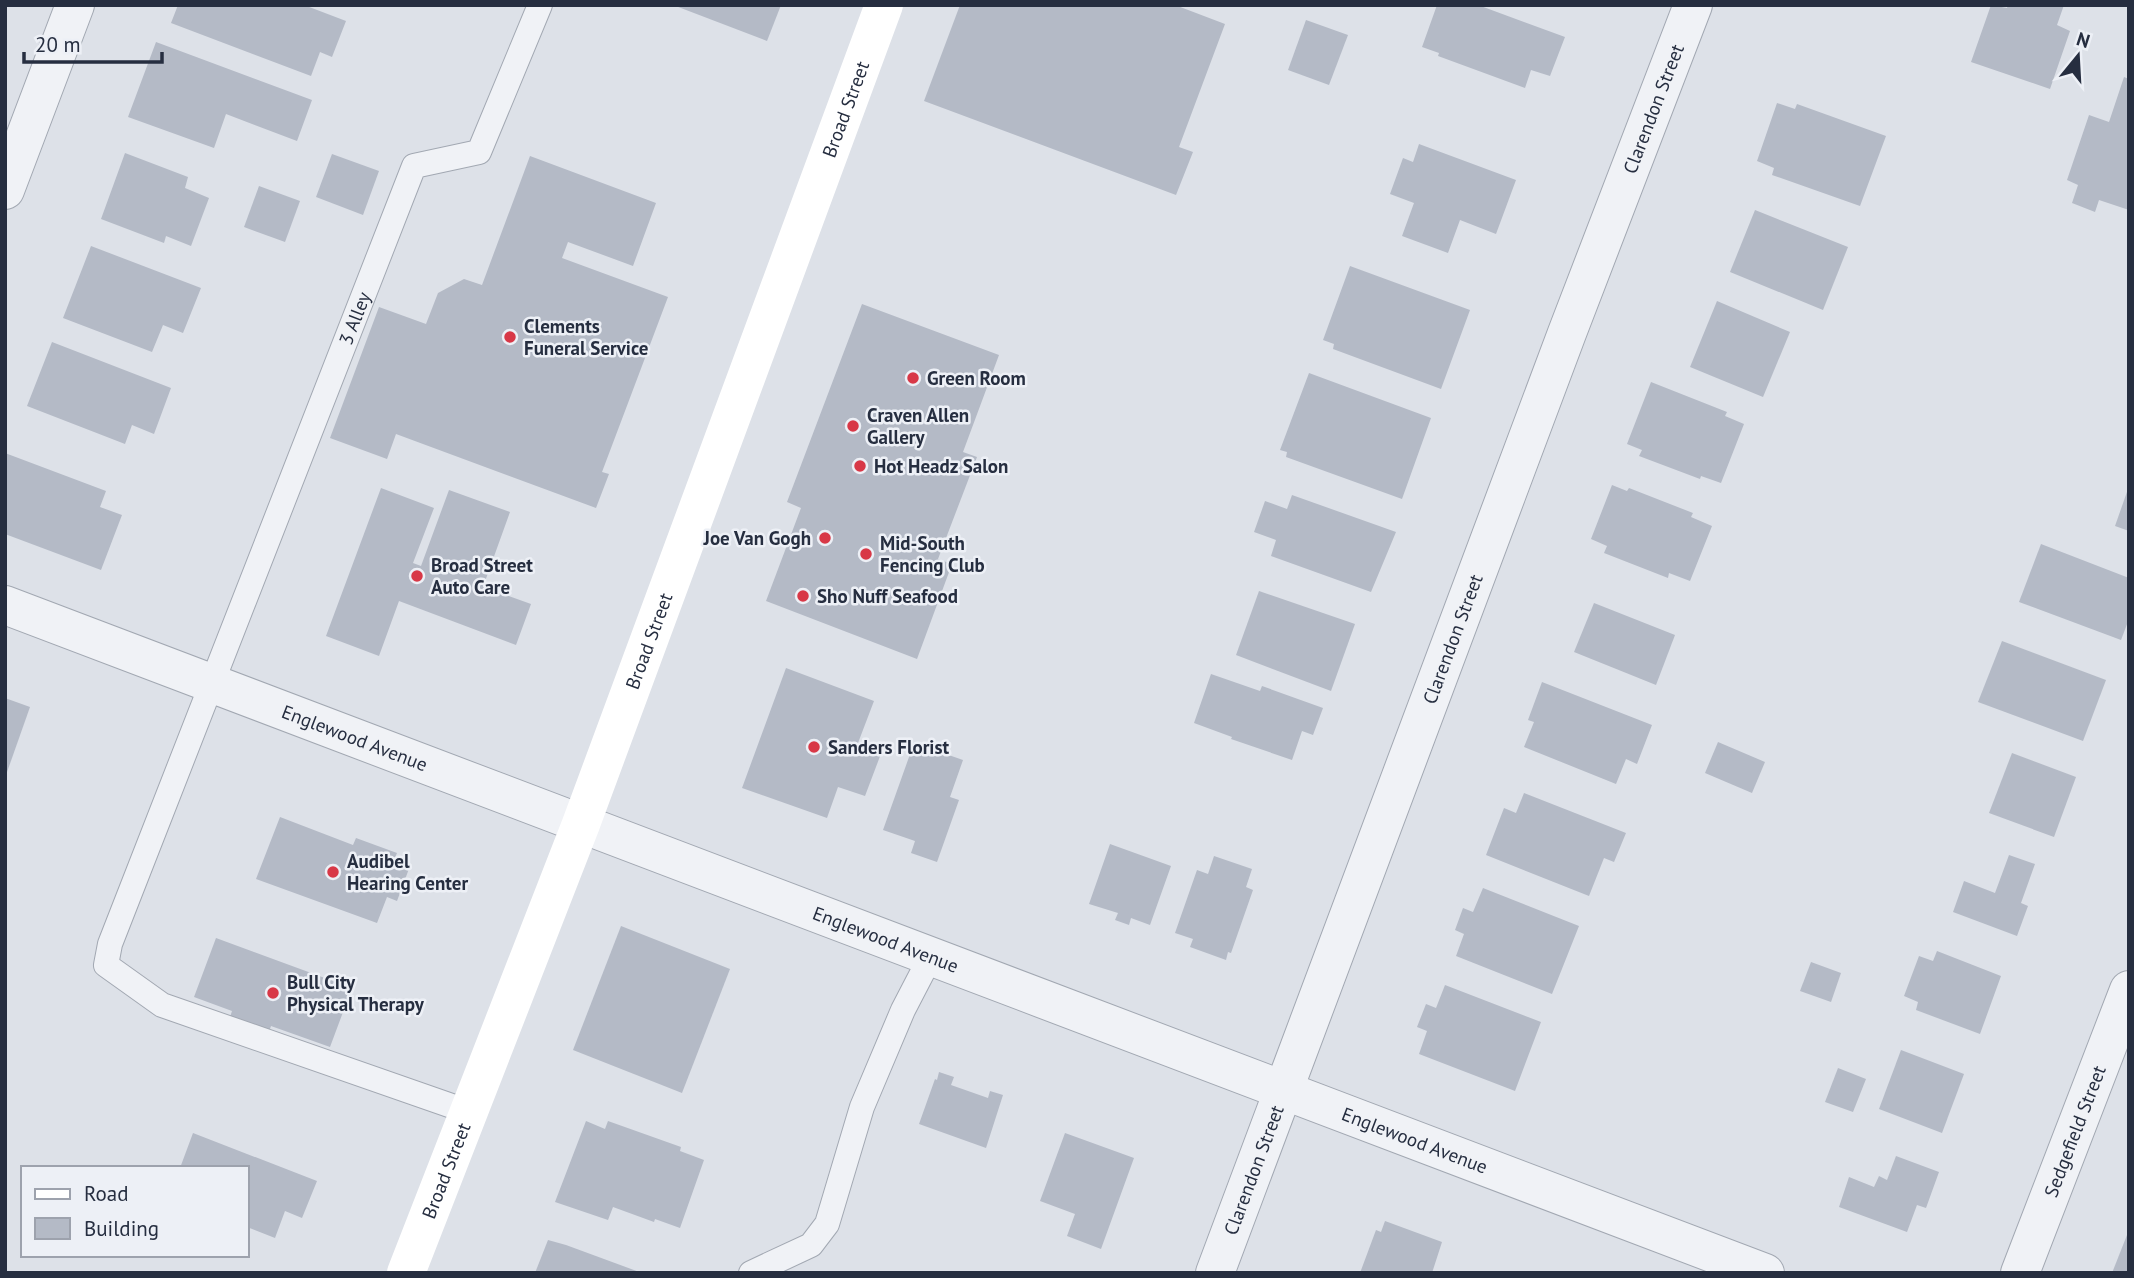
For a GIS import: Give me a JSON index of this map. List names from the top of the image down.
{
  "streets": {
    "street": [
      "Clarendon Street",
      "Broad Street",
      "Englewood Avenue",
      "Sedgefield Street"
    ],
    "lane": ["3 Alley"]
  },
  "crossings": [
    ["Clarendon Street", "Englewood Avenue"],
    ["Broad Street", "Englewood Avenue"],
    ["3 Alley", "Englewood Avenue"]
  ],
  "places": [
    "Clements Funeral Service",
    "Green Room",
    "Craven Allen Gallery",
    "Hot Headz Salon",
    "Joe Van Gogh",
    "Mid-South Fencing Club",
    "Broad Street Auto Care",
    "Sho Nuff Seafood",
    "Sanders Florist",
    "Audibel Hearing Center",
    "Bull City Physical Therapy"
  ],
  "legend": ["Road", "Building"],
  "scale_bar": "20 m",
  "north": "top"
}
